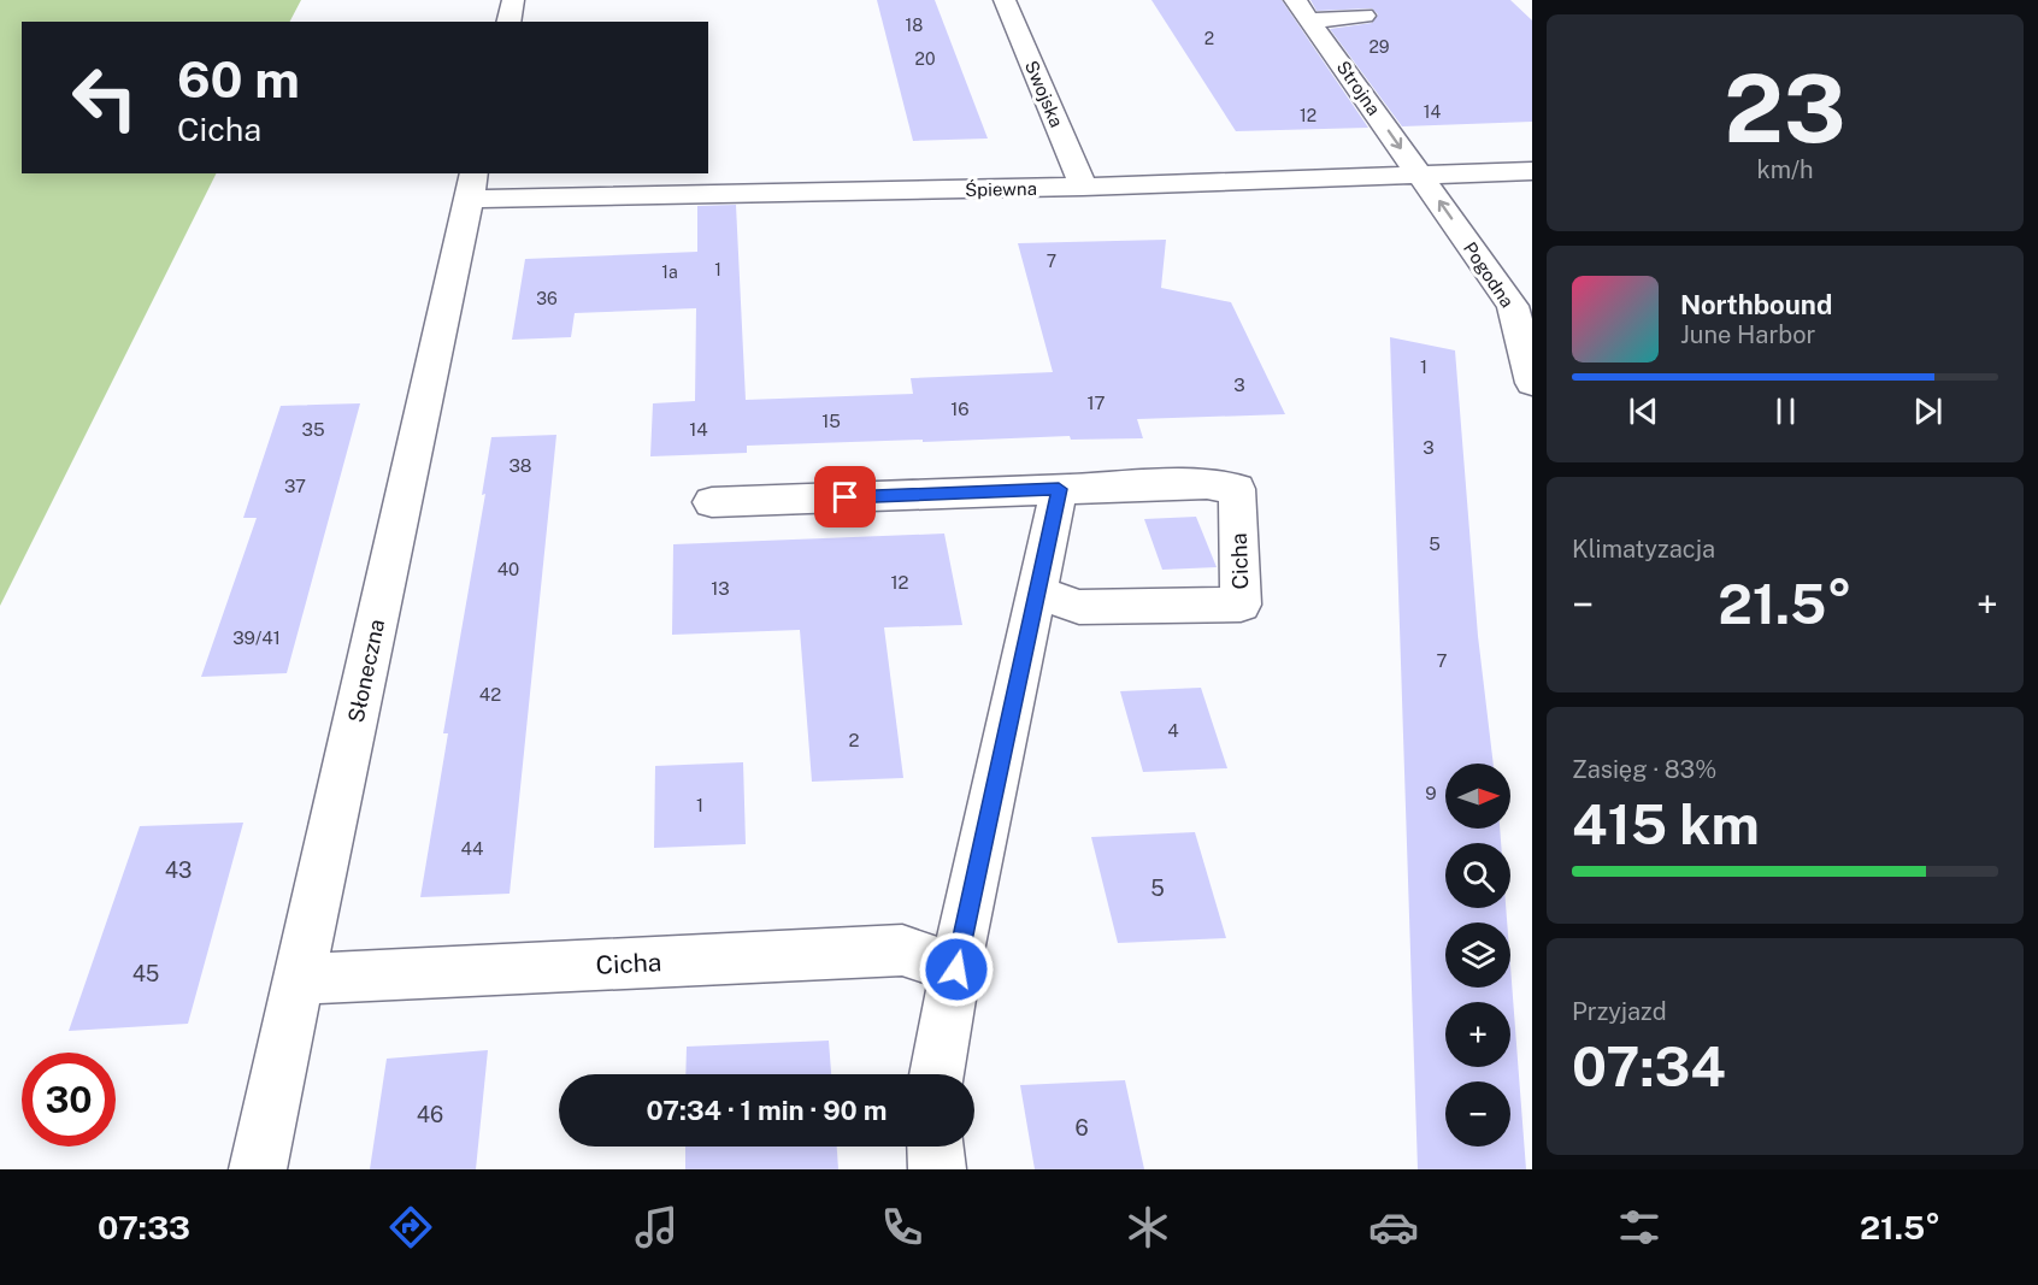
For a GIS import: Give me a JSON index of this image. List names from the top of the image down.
{
  "streets": {
    "street": [
      "Strojna",
      "Swojska",
      "Śpiewna",
      "Pogodna",
      "Cicha",
      "Słoneczna"
    ]
  },
  "crossings": [
    ["Strojna", "Śpiewna"],
    ["Strojna", "Pogodna"],
    ["Swojska", "Śpiewna"],
    ["Śpiewna", "Pogodna"],
    ["Śpiewna", "Słoneczna"],
    ["Cicha", "Słoneczna"]
  ],
  "one_way": ["Strojna", "Pogodna"],
  "house_numbers": [
    "18",
    "2",
    "29",
    "20",
    "14",
    "12",
    "7",
    "1",
    "1a",
    "36",
    "1",
    "3",
    "17",
    "16",
    "15",
    "35",
    "14",
    "3",
    "38",
    "37",
    "5",
    "40",
    "12",
    "13",
    "39/41",
    "7",
    "42",
    "4",
    "2",
    "9",
    "1",
    "44",
    "43",
    "5",
    "45",
    "46",
    "6"
  ],
  "north": "right",
  "page": {
    "tile": [
      ["23", "km/h"],
      "Klimatyzacja",
      ["Zasięg · 83%", "415 km"],
      ["Przyjazd", "07:34"]
    ],
    "turn": ["60 m", "Cicha"],
    "song": ["Northbound", "June Harbor"],
    "heat": ["−", "21.5°", "+"],
    "map_buttons": ["+", "−"],
    "limit": "30",
    "trip": "07:34 · 1 min · 90 m",
    "tabs": ["07:33", "21.5°"]
  }
}
